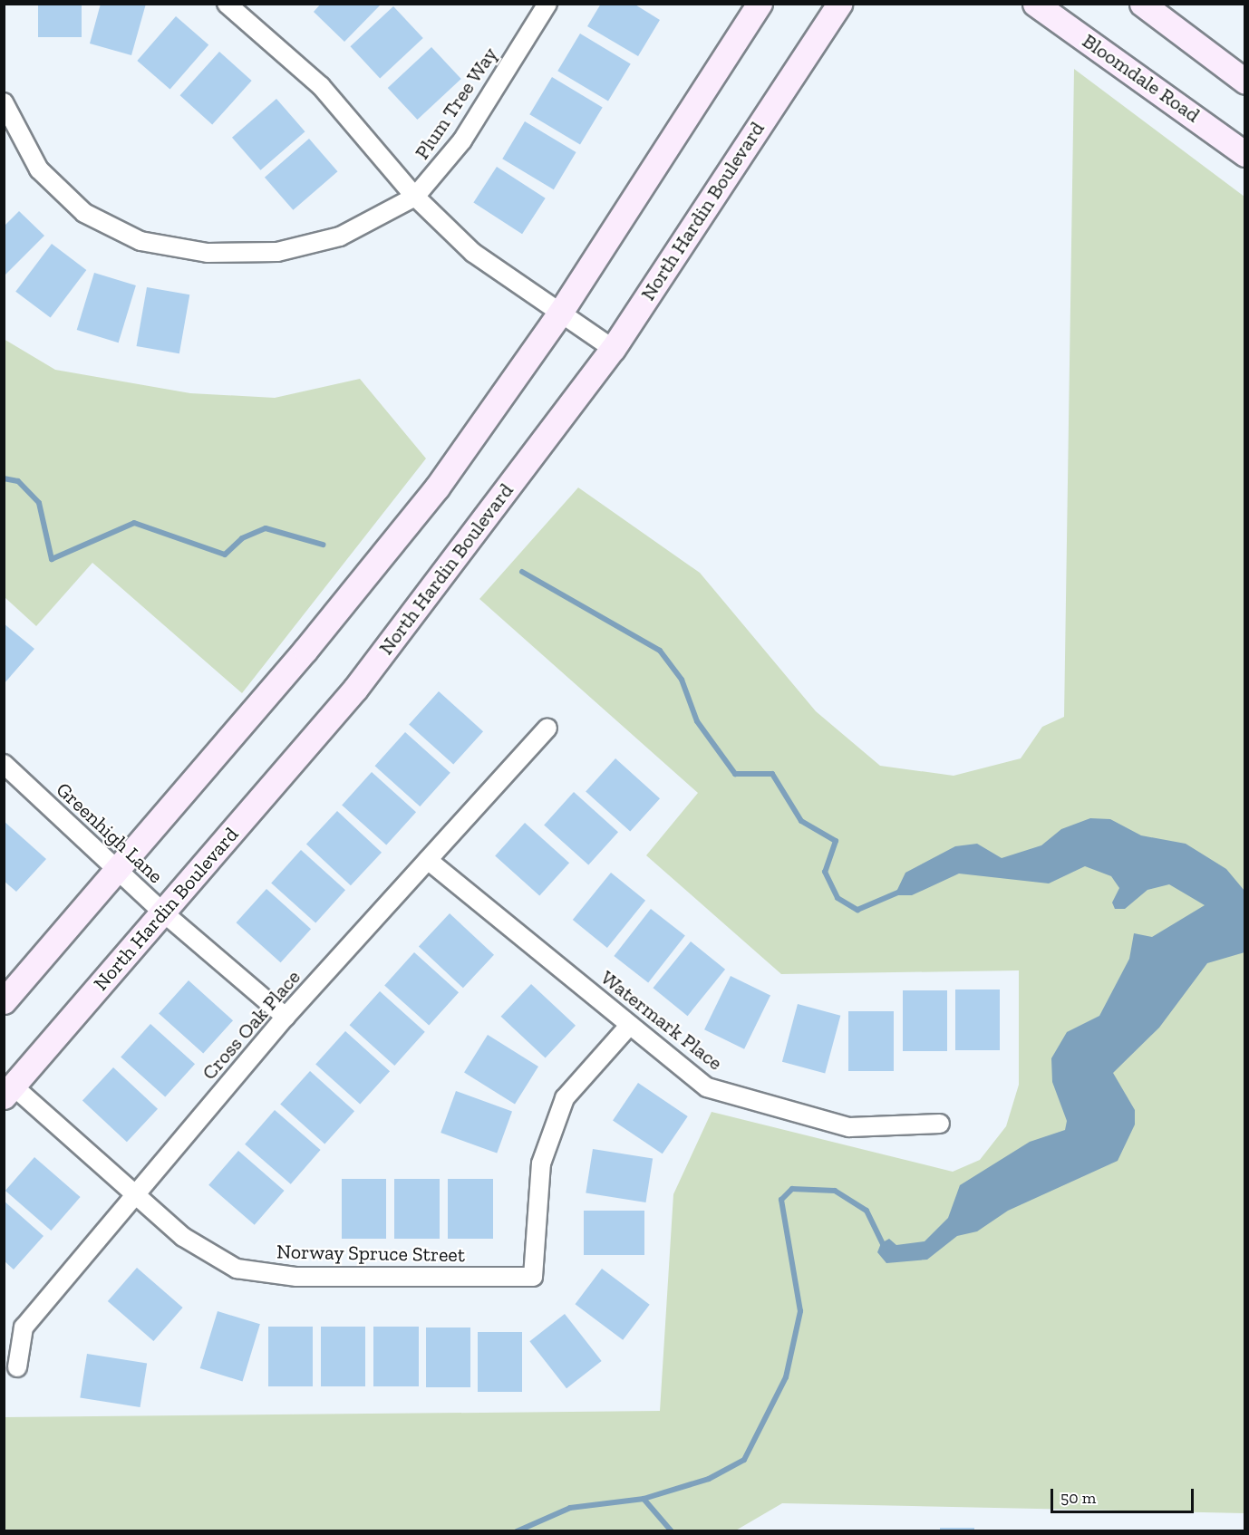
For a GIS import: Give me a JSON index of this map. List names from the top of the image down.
{
  "streets": {
    "street": [
      "Bloomdale Road",
      "Plum Tree Way",
      "North Hardin Boulevard",
      "Greenhigh Lane",
      "Watermark Place",
      "Cross Oak Place",
      "Norway Spruce Street"
    ]
  },
  "crossings": [
    ["North Hardin Boulevard", "Greenhigh Lane"],
    ["North Hardin Boulevard", "Norway Spruce Street"],
    ["Greenhigh Lane", "Cross Oak Place"],
    ["Watermark Place", "Cross Oak Place"],
    ["Watermark Place", "Norway Spruce Street"],
    ["Cross Oak Place", "Norway Spruce Street"]
  ],
  "scale_bar": "50 m"
}
